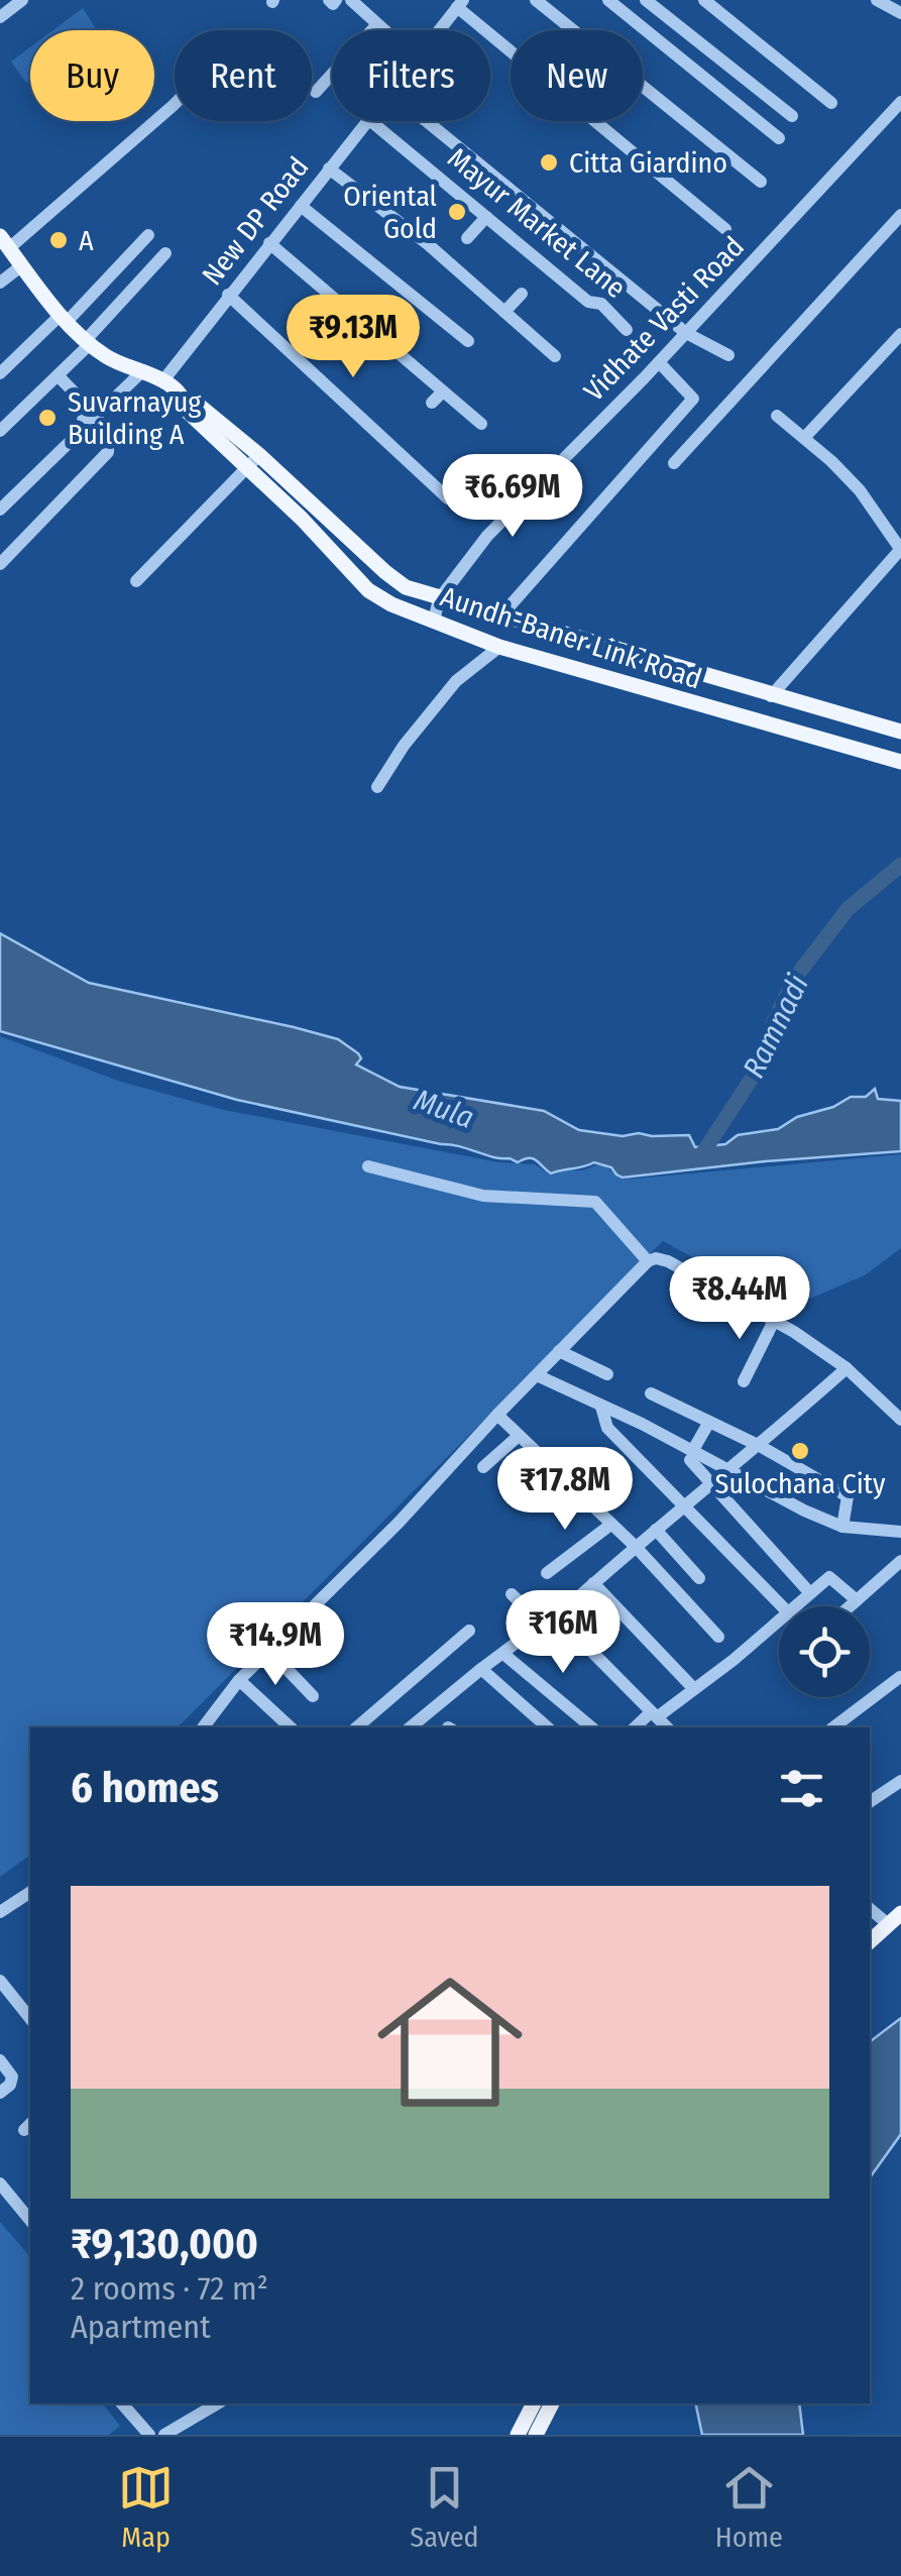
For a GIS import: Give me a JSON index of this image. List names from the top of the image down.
{
  "streets": {
    "main road": ["Aundh-Baner Link Road"],
    "street": ["New DP Road", "Mayur Market Lane", "Vidhate Vasti Road"]
  },
  "crossings": [
    ["New DP Road", "Aundh-Baner Link Road"],
    ["Vidhate Vasti Road", "Aundh-Baner Link Road"]
  ],
  "water": ["Ramnadi", "Mula"],
  "places": [
    "Citta Giardino",
    "Oriental Gold",
    "A",
    "Suvarnayug Building A",
    "Sulochana City"
  ],
  "page": {
    "chip": [
      "Buy",
      "Rent",
      "Filters",
      "New"
    ],
    "price": [
      "₹9.13M",
      "₹6.69M",
      "₹8.44M",
      "₹17.8M",
      "₹16M",
      "₹14.9M"
    ],
    "heading": "6 homes",
    "list": [
      {
        "name": "₹9,130,000",
        "note": "2 rooms · 72 m² · Apartment"
      }
    ],
    "tabs": ["Map", "Saved", "Home"]
  }
}
